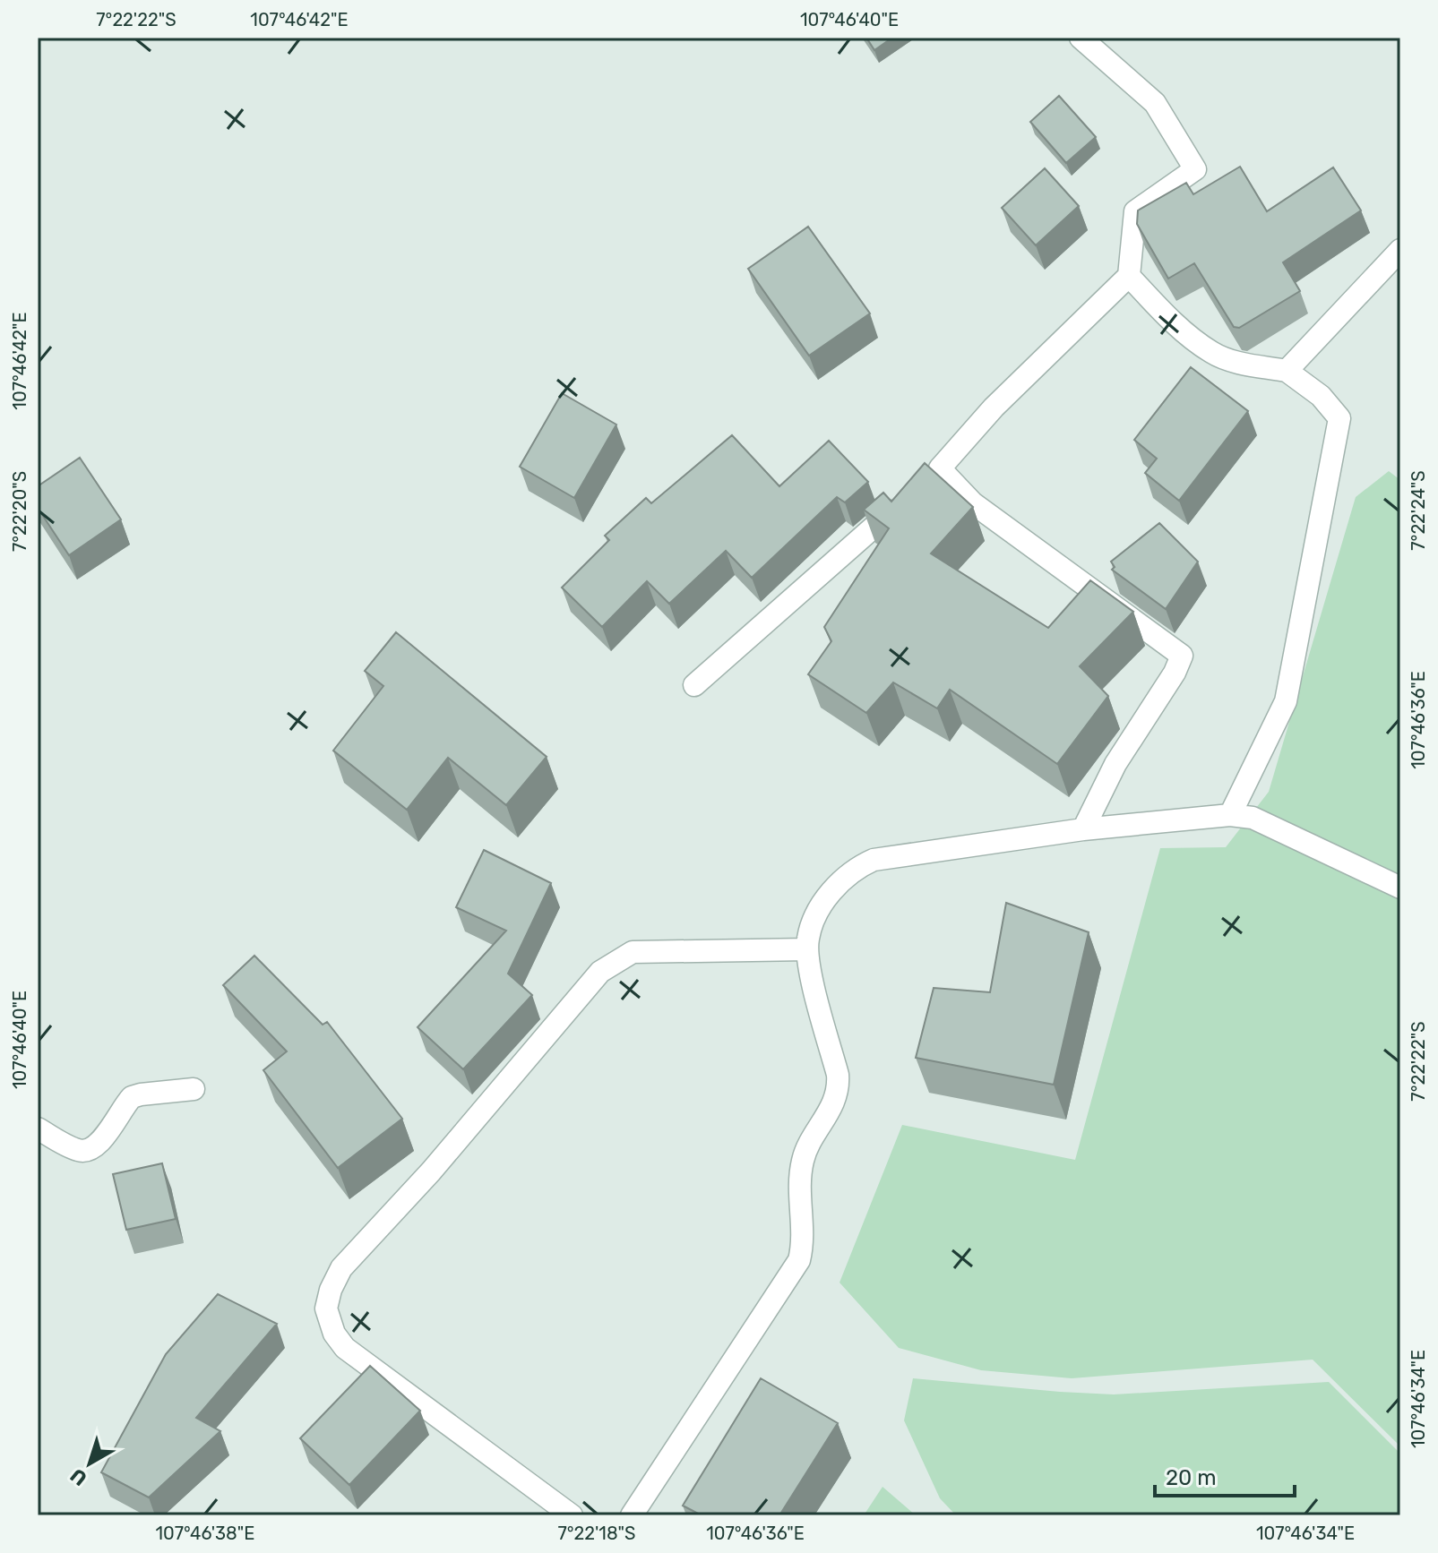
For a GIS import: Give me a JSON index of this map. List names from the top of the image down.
{
  "scale_bar": "20 m",
  "north": "bottom left",
  "coordinates": [
    "7°22'22\"S",
    "107°46'42\"E",
    "107°46'40\"E",
    "7°22'24\"S",
    "7°22'20\"S",
    "107°46'36\"E",
    "107°46'34\"E",
    "107°46'38\"E",
    "7°22'18\"S"
  ]
}
